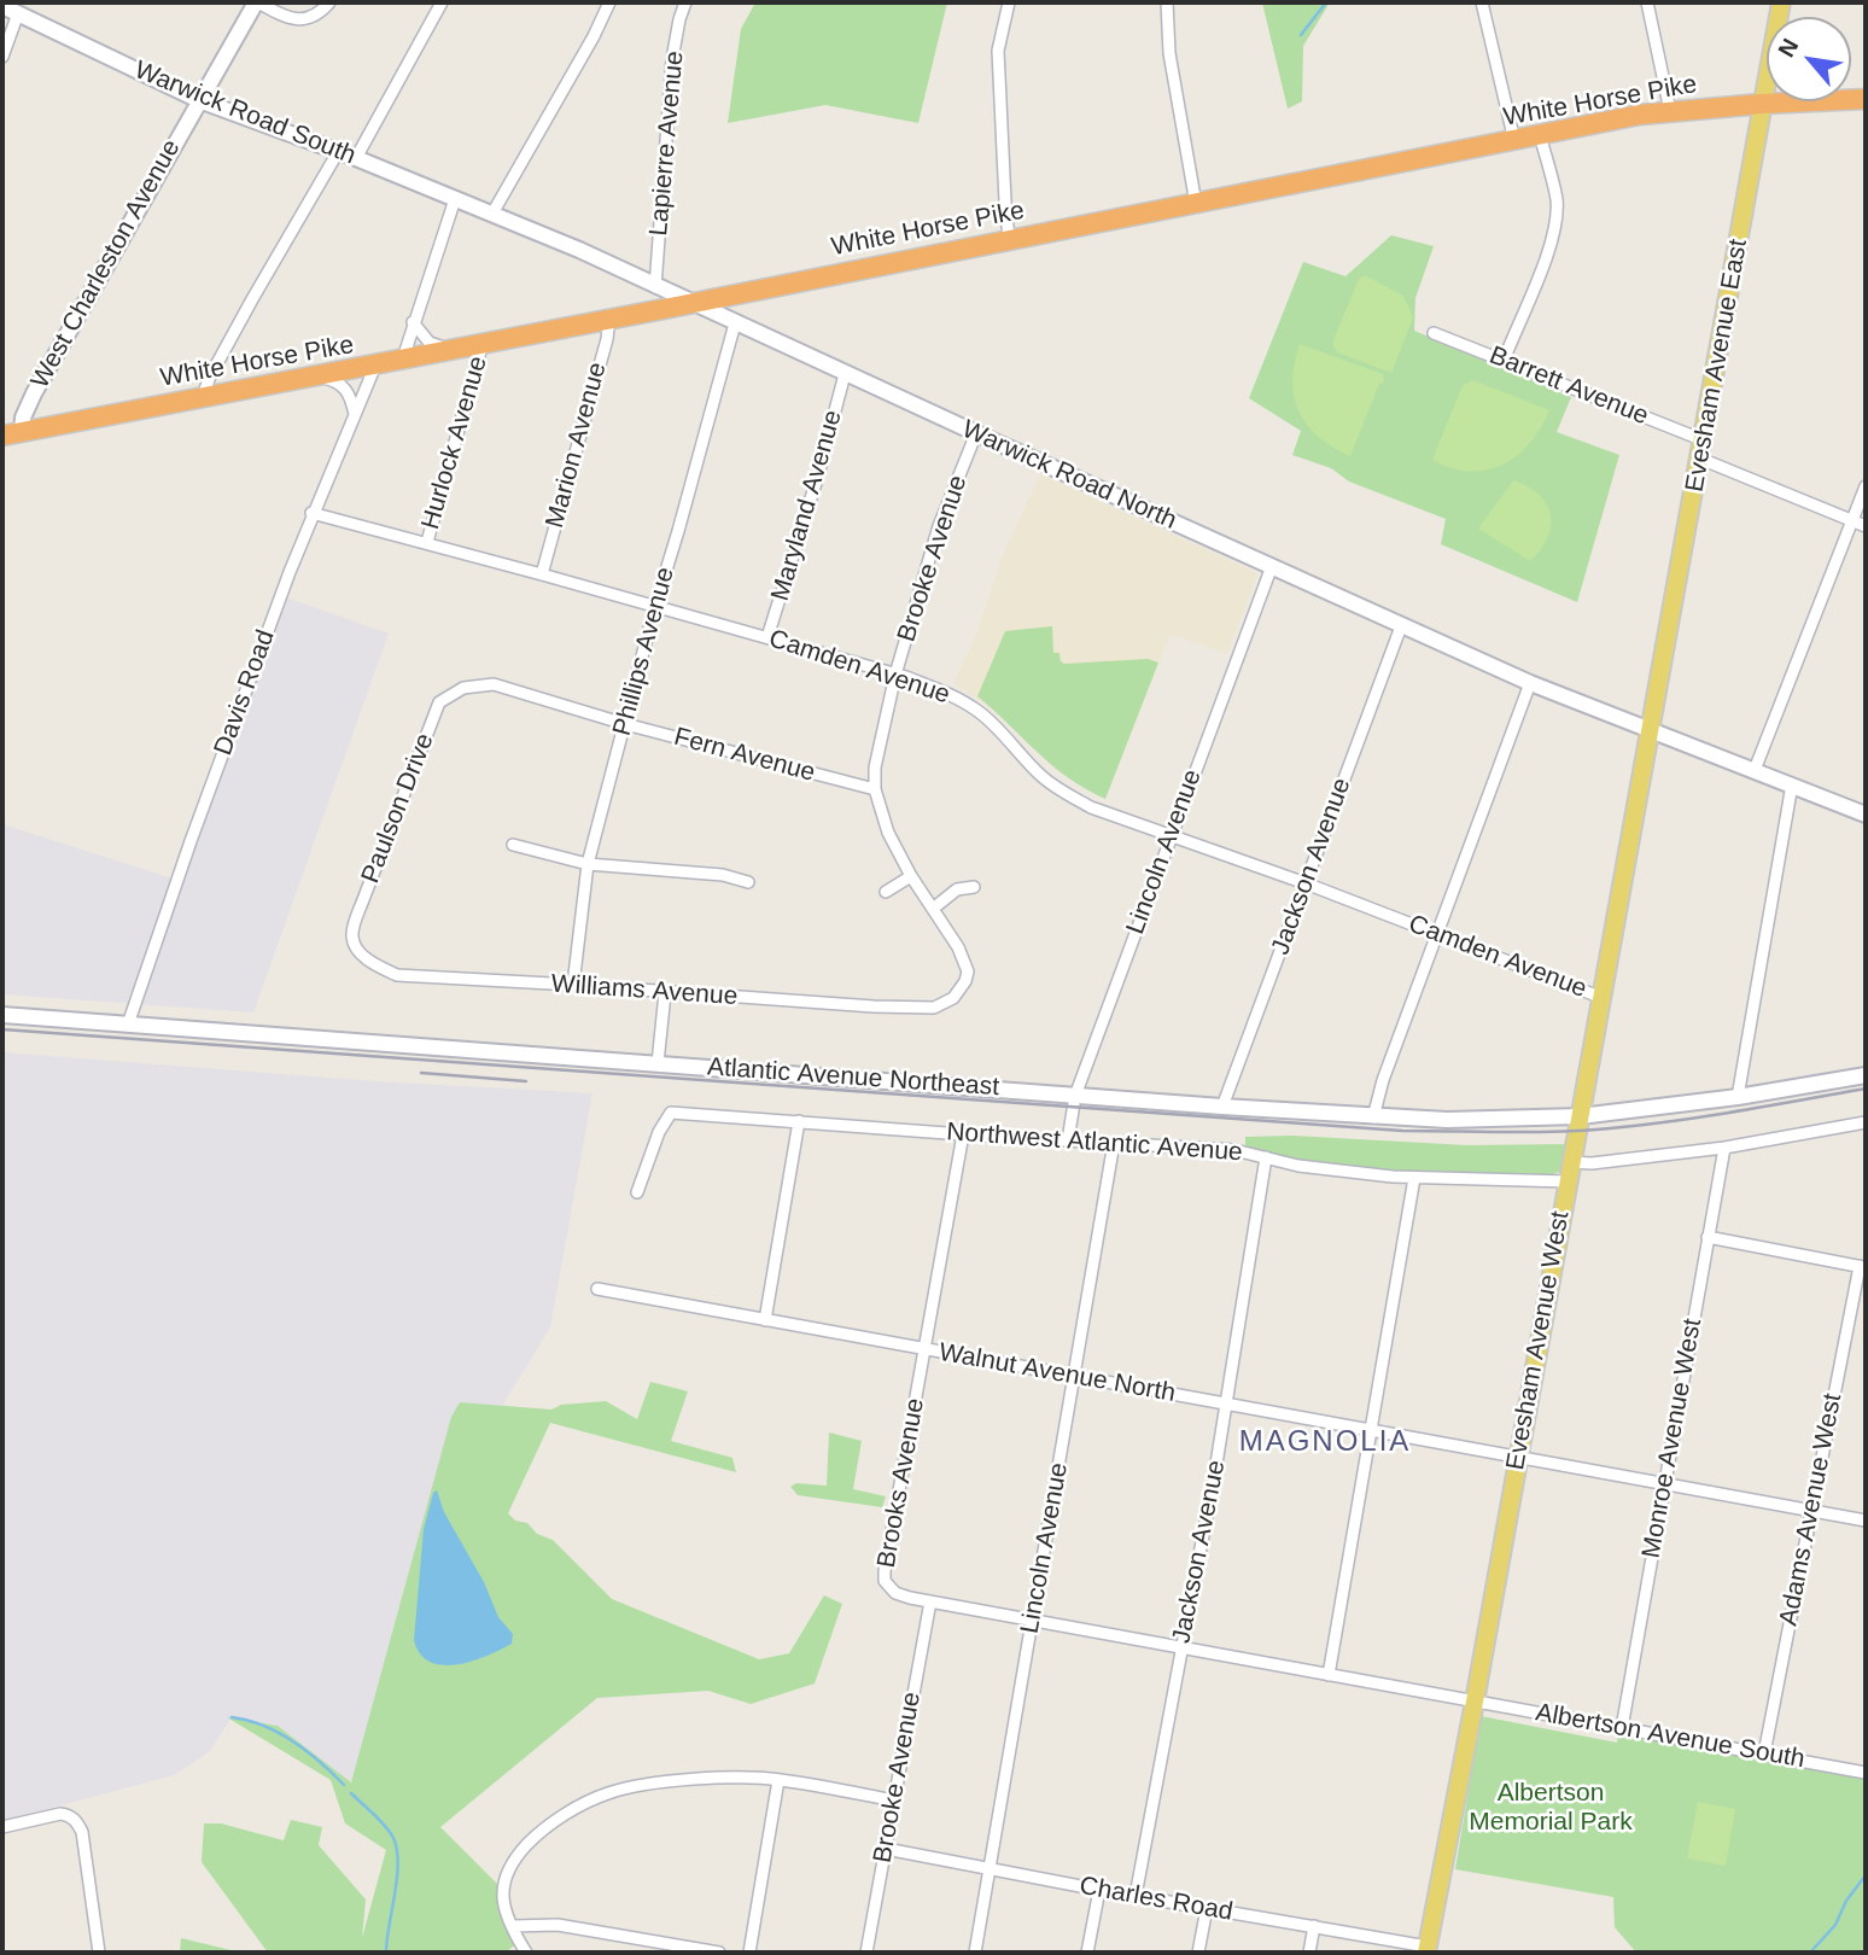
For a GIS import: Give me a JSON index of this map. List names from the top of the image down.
{
  "streets": {
    "highway": ["White Horse Pike"],
    "main road": ["Evesham Avenue East", "Evesham Avenue West"],
    "street": [
      "Warwick Road South",
      "Lapierre Avenue",
      "West Charleston Avenue",
      "Barrett Avenue",
      "Hurlock Avenue",
      "Marion Avenue",
      "Warwick Road North",
      "Maryland Avenue",
      "Brooke Avenue",
      "Phillips Avenue",
      "Camden Avenue",
      "Davis Road",
      "Fern Avenue",
      "Paulson Drive",
      "Lincoln Avenue",
      "Jackson Avenue",
      "Williams Avenue",
      "Atlantic Avenue Northeast",
      "Northwest Atlantic Avenue",
      "Walnut Avenue North",
      "Monroe Avenue West",
      "Brooks Avenue",
      "Adams Avenue West",
      "Albertson Avenue South",
      "Charles Road"
    ]
  },
  "crossings": [
    ["White Horse Pike", "West Charleston Avenue"],
    ["White Horse Pike", "Evesham Avenue East"],
    ["White Horse Pike", "Hurlock Avenue"],
    ["White Horse Pike", "Marion Avenue"],
    ["White Horse Pike", "Warwick Road North"],
    ["White Horse Pike", "Davis Road"],
    ["Warwick Road South", "West Charleston Avenue"],
    ["Warwick Road South", "Warwick Road North"],
    ["Lapierre Avenue", "Warwick Road North"],
    ["Evesham Avenue East", "Barrett Avenue"],
    ["Evesham Avenue East", "Warwick Road North"],
    ["Evesham Avenue East", "Evesham Avenue West"],
    ["Hurlock Avenue", "Camden Avenue"],
    ["Marion Avenue", "Camden Avenue"],
    ["Warwick Road North", "Maryland Avenue"],
    ["Warwick Road North", "Brooke Avenue"],
    ["Warwick Road North", "Phillips Avenue"],
    ["Warwick Road North", "Lincoln Avenue"],
    ["Warwick Road North", "Jackson Avenue"],
    ["Warwick Road North", "Evesham Avenue West"],
    ["Maryland Avenue", "Camden Avenue"],
    ["Brooke Avenue", "Camden Avenue"],
    ["Brooke Avenue", "Fern Avenue"],
    ["Brooke Avenue", "Williams Avenue"],
    ["Brooke Avenue", "Albertson Avenue South"],
    ["Brooke Avenue", "Charles Road"],
    ["Phillips Avenue", "Camden Avenue"],
    ["Phillips Avenue", "Fern Avenue"],
    ["Phillips Avenue", "Williams Avenue"],
    ["Camden Avenue", "Davis Road"],
    ["Camden Avenue", "Lincoln Avenue"],
    ["Camden Avenue", "Jackson Avenue"],
    ["Camden Avenue", "Evesham Avenue West"],
    ["Davis Road", "Atlantic Avenue Northeast"],
    ["Fern Avenue", "Paulson Drive"],
    ["Paulson Drive", "Williams Avenue"],
    ["Lincoln Avenue", "Atlantic Avenue Northeast"],
    ["Lincoln Avenue", "Northwest Atlantic Avenue"],
    ["Lincoln Avenue", "Walnut Avenue North"],
    ["Lincoln Avenue", "Albertson Avenue South"],
    ["Lincoln Avenue", "Charles Road"],
    ["Jackson Avenue", "Atlantic Avenue Northeast"],
    ["Jackson Avenue", "Northwest Atlantic Avenue"],
    ["Jackson Avenue", "Walnut Avenue North"],
    ["Jackson Avenue", "Albertson Avenue South"],
    ["Jackson Avenue", "Charles Road"],
    ["Atlantic Avenue Northeast", "Evesham Avenue West"],
    ["Northwest Atlantic Avenue", "Evesham Avenue West"],
    ["Northwest Atlantic Avenue", "Brooks Avenue"],
    ["Evesham Avenue West", "Walnut Avenue North"],
    ["Evesham Avenue West", "Albertson Avenue South"],
    ["Evesham Avenue West", "Charles Road"],
    ["Walnut Avenue North", "Monroe Avenue West"],
    ["Walnut Avenue North", "Brooks Avenue"],
    ["Walnut Avenue North", "Adams Avenue West"],
    ["Monroe Avenue West", "Albertson Avenue South"],
    ["Brooks Avenue", "Albertson Avenue South"],
    ["Adams Avenue West", "Albertson Avenue South"]
  ],
  "districts": ["MAGNOLIA"],
  "parks": ["Albertson Memorial Park"],
  "north": "top left"
}
